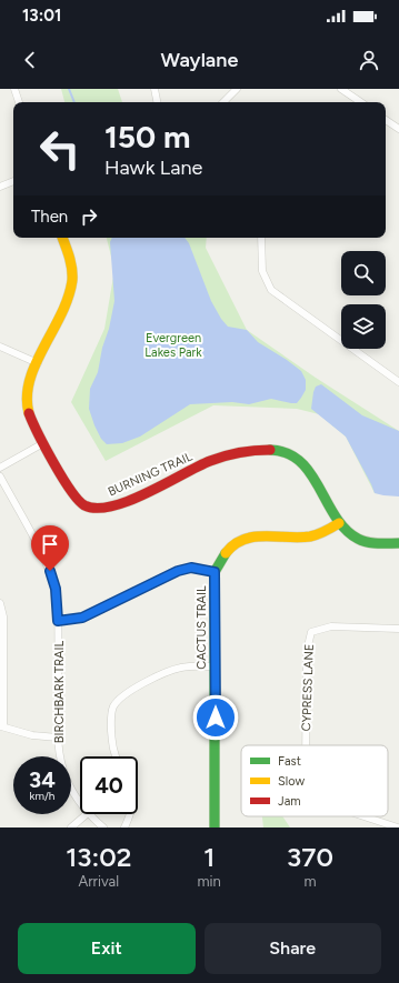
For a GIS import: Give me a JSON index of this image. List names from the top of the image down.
{
  "streets": {
    "street": [
      "BURNING TRAIL",
      "CACTUS TRAIL",
      "CYPRESS LANE",
      "BIRCHBARK TRAIL"
    ]
  },
  "crossings": [
    ["BURNING TRAIL", "CACTUS TRAIL"]
  ],
  "parks": ["Evergreen Lakes Park"],
  "legend": ["Fast", "Slow", "Jam"],
  "page": {
    "status": "13:01",
    "header": "Waylane",
    "turn": ["150 m", "Hawk Lane"],
    "then": "Then",
    "speed": "34 km/h",
    "limit": "40",
    "eta": [
      "13:02",
      "Arrival",
      "1",
      "min",
      "370",
      "m"
    ],
    "buttons": ["Exit", "Share"]
  }
}
